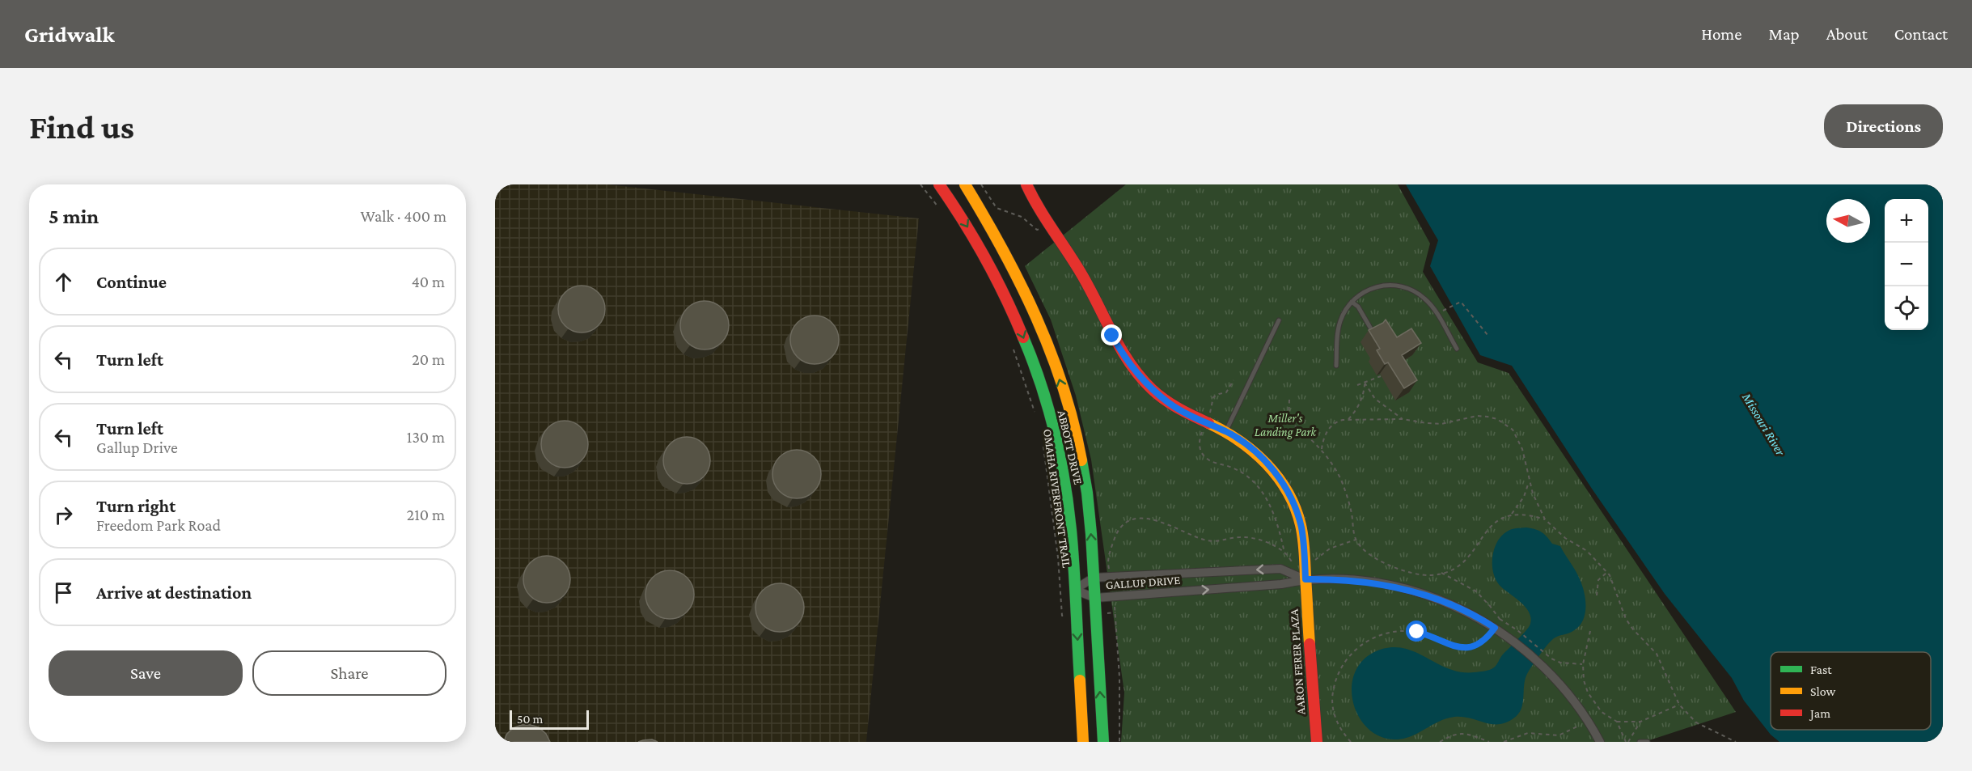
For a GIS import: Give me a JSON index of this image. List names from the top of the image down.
{
  "streets": {
    "main road": ["ABBOTT DRIVE", "AARON FERER PLAZA"],
    "street": ["GALLUP DRIVE"],
    "path": ["OMAHA RIVERFRONT TRAIL"]
  },
  "crossings": [
    ["ABBOTT DRIVE", "OMAHA RIVERFRONT TRAIL"],
    ["ABBOTT DRIVE", "GALLUP DRIVE"],
    ["GALLUP DRIVE", "AARON FERER PLAZA"]
  ],
  "water": ["Missouri River"],
  "parks": ["Miller's Landing Park"],
  "legend": ["Fast", "Slow", "Jam"],
  "scale_bar": "50 m",
  "north": "left",
  "page": {
    "header": "Gridwalk",
    "nav": [
      "Home",
      "Map",
      "About",
      "Contact"
    ],
    "buttons": [
      "Directions",
      ["Save", "Share"]
    ],
    "title": "Find us",
    "heading": ["5 min", "Walk · 400 m"],
    "map_buttons": ["+", "−"],
    "list": [
      ["Continue", "40 m"],
      ["Turn left", "20 m"],
      ["Turn left", "Gallup Drive", "130 m"],
      ["Turn right", "Freedom Park Road", "210 m"],
      "Arrive at destination"
    ],
    "scale": "50 m"
  }
}
